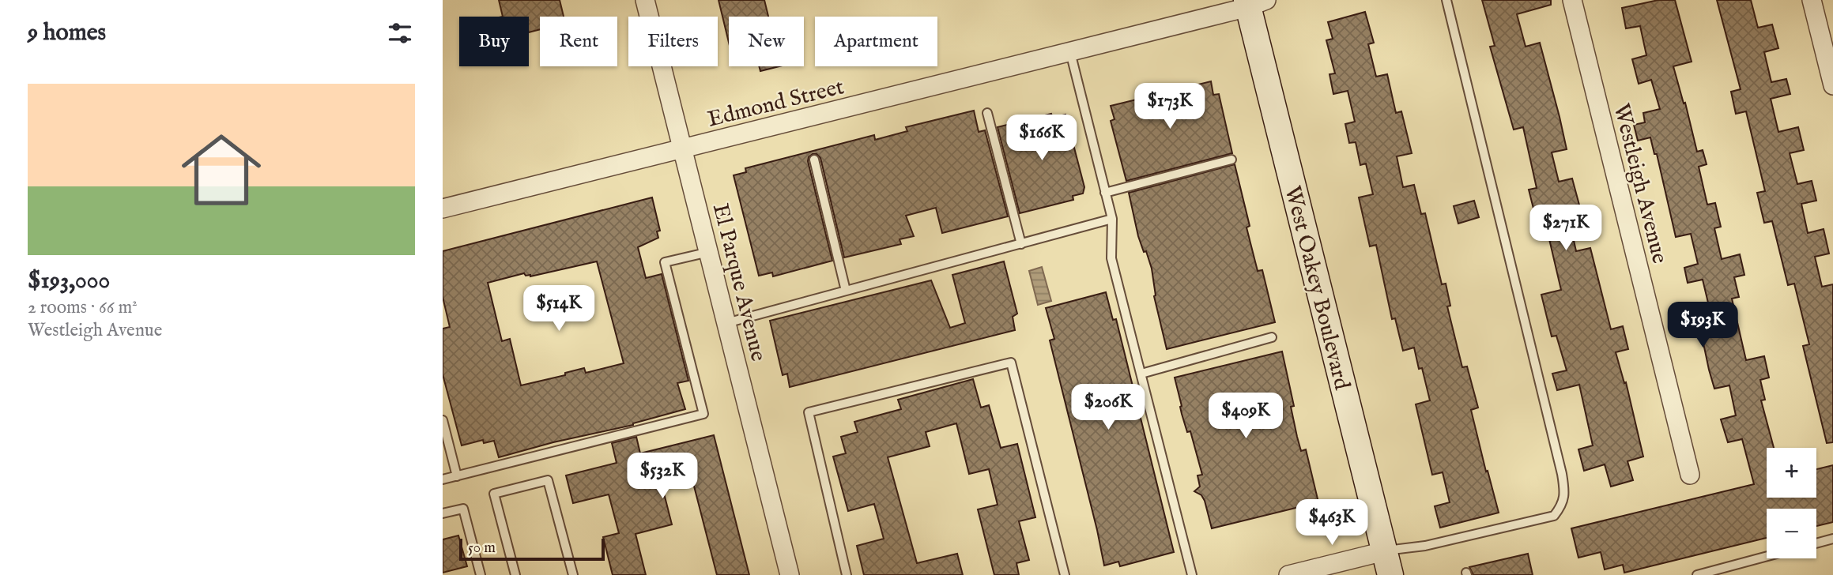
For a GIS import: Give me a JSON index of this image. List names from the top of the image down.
{
  "streets": {
    "main road": ["West Oakey Boulevard"],
    "street": ["Edmond Street", "Westleigh Avenue", "El Parque Avenue"]
  },
  "crossings": [
    ["Edmond Street", "El Parque Avenue"],
    ["Edmond Street", "West Oakey Boulevard"]
  ],
  "scale_bar": "50 m",
  "page": {
    "heading": "9 homes",
    "chip": [
      "Buy",
      "Rent",
      "Filters",
      "New",
      "Apartment"
    ],
    "list": [
      {
        "name": "$193,000",
        "note": "2 rooms · 66 m² · Westleigh Avenue"
      }
    ],
    "price": [
      "$173K",
      "$166K",
      "$271K",
      "$514K",
      "$193K",
      "$206K",
      "$409K",
      "$532K",
      "$463K"
    ],
    "map_buttons": ["+", "−"],
    "scale": "50 m"
  }
}
